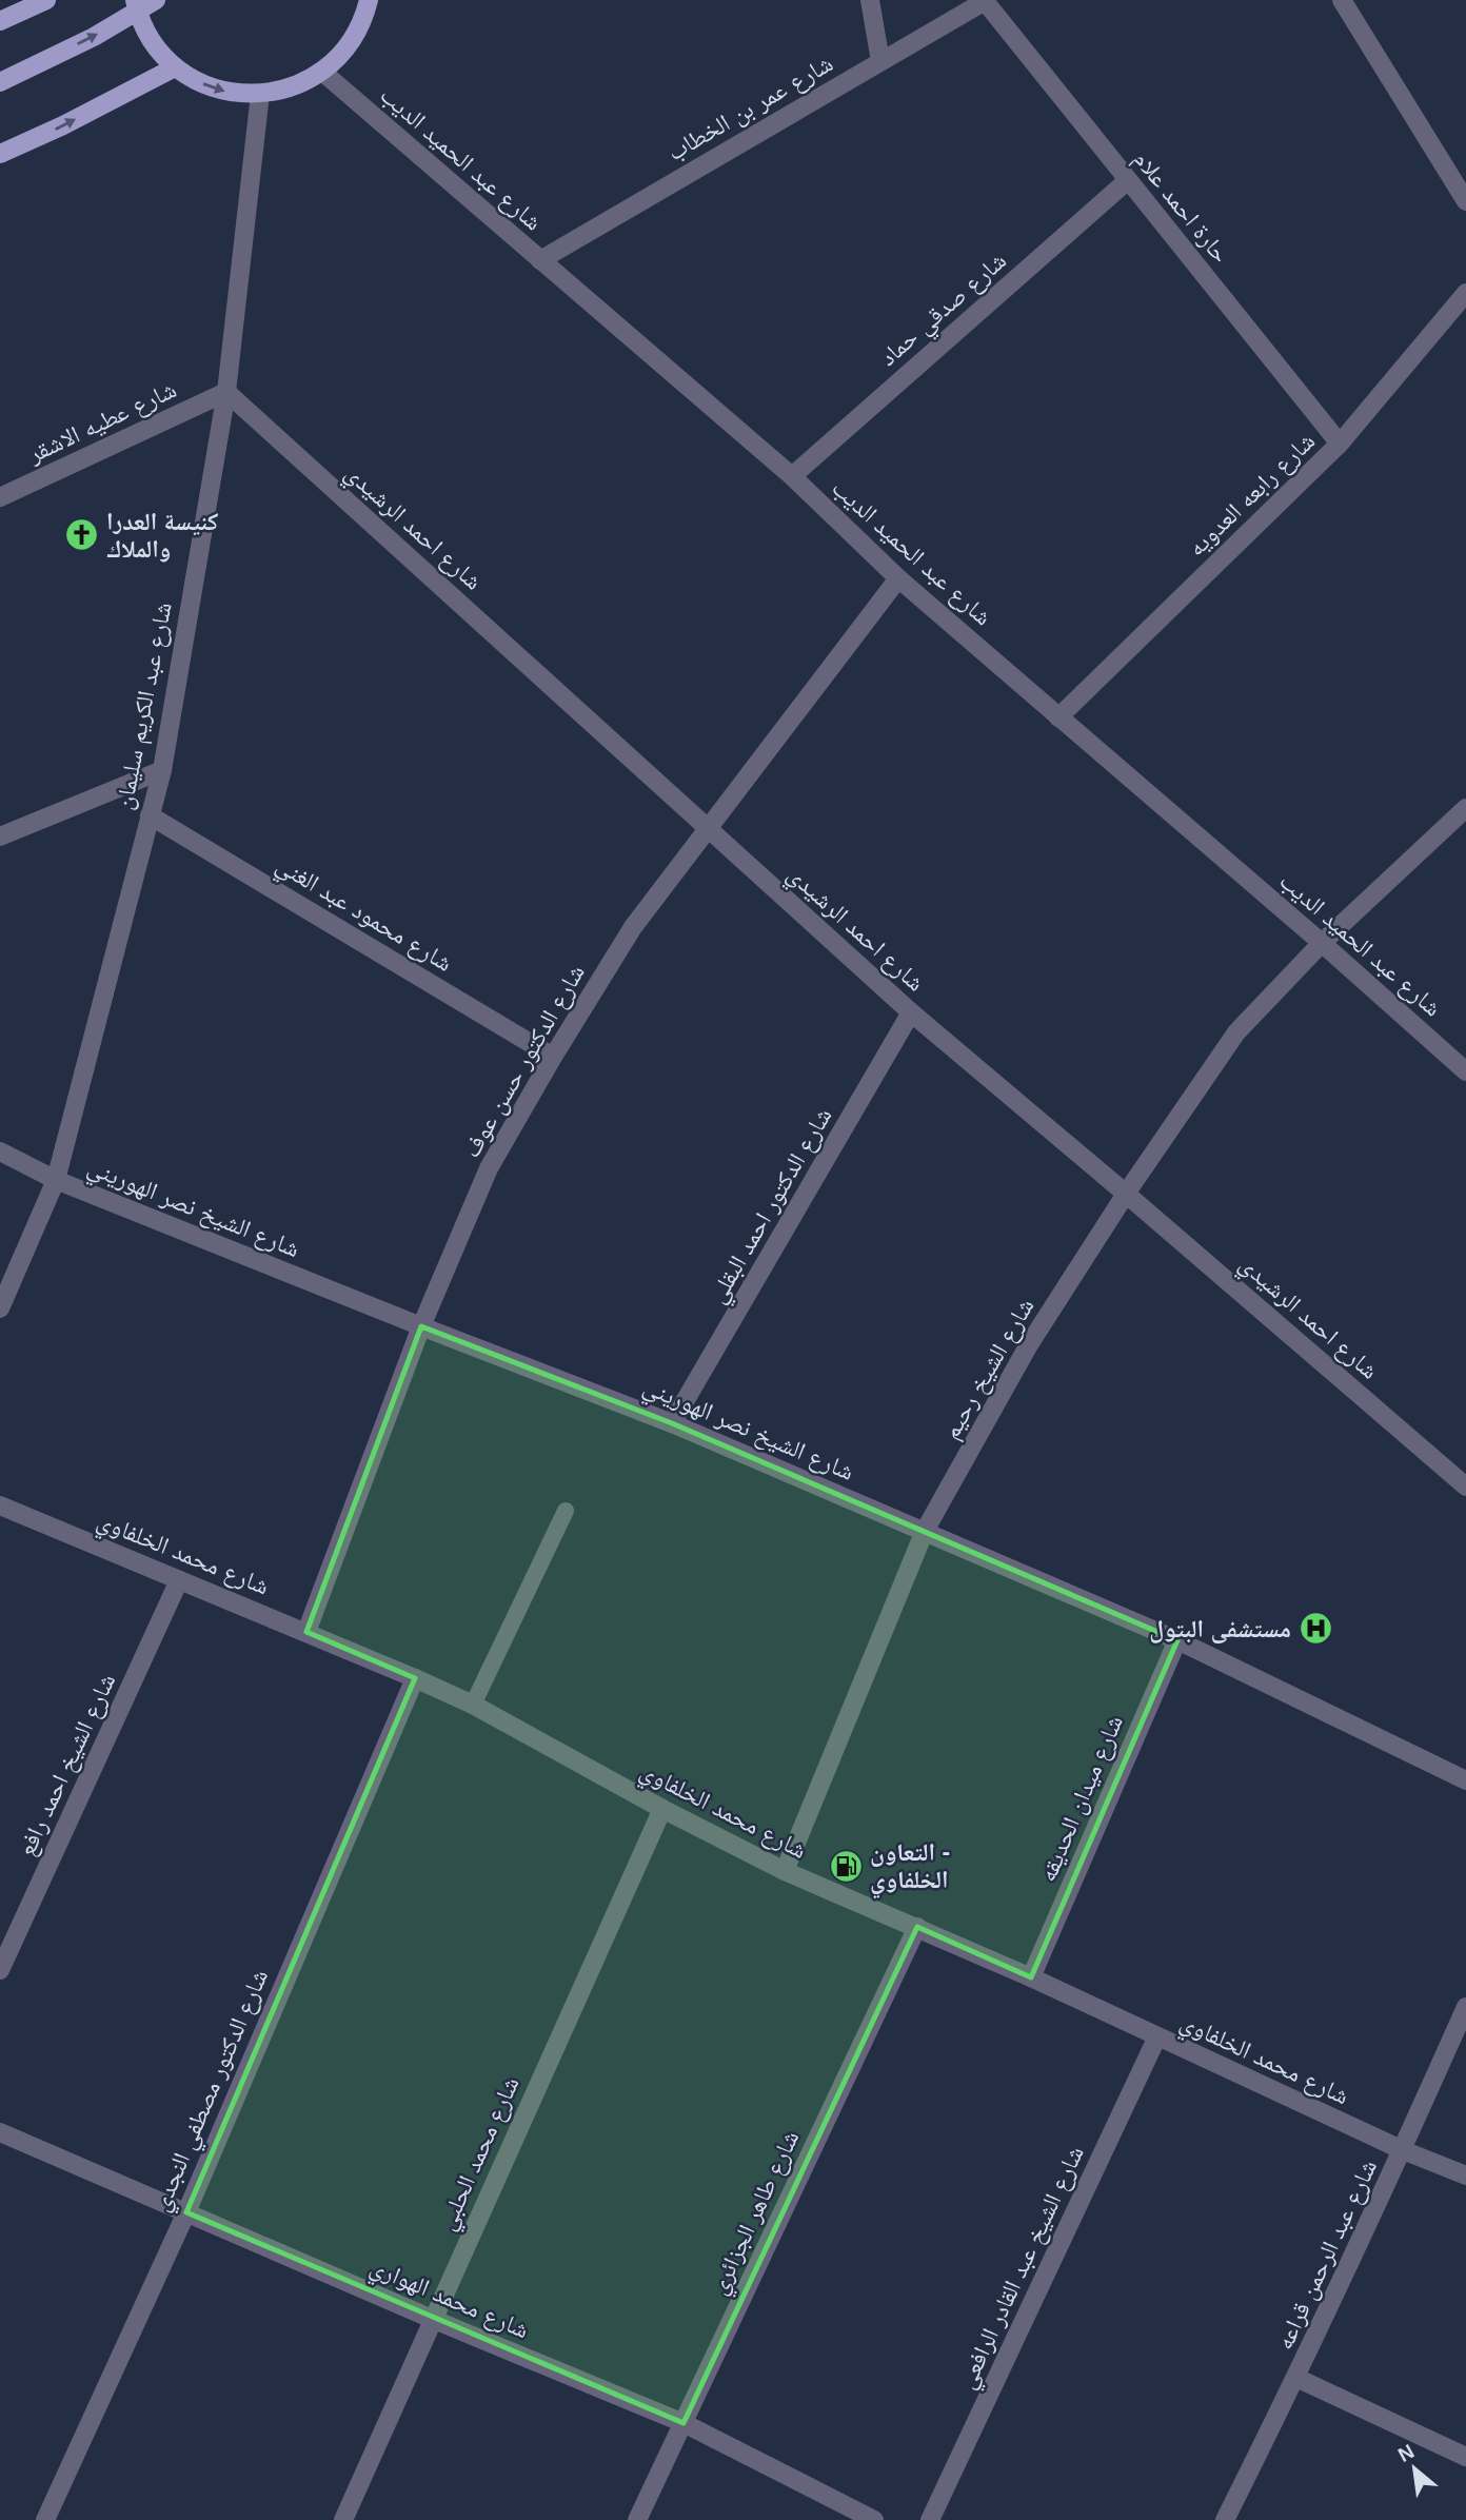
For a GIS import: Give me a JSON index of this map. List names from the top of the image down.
{
  "streets": {
    "street": [
      "شارع عمر بن الخطاب",
      "شارع عبد الحميد الديب",
      "حارة احمد علام",
      "شارع صدقي حماد",
      "شارع عطيه الاشقر",
      "شارع رابعه العدويه",
      "شارع احمد الرشيدي",
      "شارع عبد الكريم سليمان",
      "شارع محمود عبد الغني",
      "شارع الدكتور حسن عوف",
      "شارع الدكتور احمد البقلي",
      "شارع الشيخ نصر الهوريني",
      "شارع الشيخ رحيم",
      "شارع محمد الخلفاوي",
      "شارع الشيخ احمد رافع",
      "شارع ميدان الحديقه",
      "شارع الدكتور مصطفي النجدي",
      "شارع محمد الحلبي",
      "شارع طاهر الجزائري",
      "شارع عبد الرحمن قراعه",
      "شارع الشيخ عبد القادر الرافعي",
      "شارع محمد الهواري"
    ]
  },
  "crossings": [
    ["شارع عمر بن الخطاب", "شارع عبد الحميد الديب"],
    ["شارع عمر بن الخطاب", "حارة احمد علام"],
    ["شارع عبد الحميد الديب", "شارع صدقي حماد"],
    ["شارع عبد الحميد الديب", "شارع رابعه العدويه"],
    ["شارع عبد الحميد الديب", "شارع الدكتور حسن عوف"],
    ["شارع عبد الحميد الديب", "شارع الشيخ رحيم"],
    ["حارة احمد علام", "شارع صدقي حماد"],
    ["حارة احمد علام", "شارع رابعه العدويه"],
    ["شارع عطيه الاشقر", "شارع احمد الرشيدي"],
    ["شارع عطيه الاشقر", "شارع عبد الكريم سليمان"],
    ["شارع احمد الرشيدي", "شارع عبد الكريم سليمان"],
    ["شارع احمد الرشيدي", "شارع الدكتور حسن عوف"],
    ["شارع احمد الرشيدي", "شارع الدكتور احمد البقلي"],
    ["شارع احمد الرشيدي", "شارع الشيخ رحيم"],
    ["شارع عبد الكريم سليمان", "شارع محمود عبد الغني"],
    ["شارع عبد الكريم سليمان", "شارع الشيخ نصر الهوريني"],
    ["شارع محمود عبد الغني", "شارع الدكتور حسن عوف"],
    ["شارع الدكتور حسن عوف", "شارع الشيخ نصر الهوريني"],
    ["شارع الدكتور حسن عوف", "شارع محمد الخلفاوي"],
    ["شارع الدكتور احمد البقلي", "شارع الشيخ نصر الهوريني"],
    ["شارع الشيخ نصر الهوريني", "شارع الشيخ رحيم"],
    ["شارع الشيخ نصر الهوريني", "شارع ميدان الحديقه"],
    ["شارع الشيخ رحيم", "شارع محمد الخلفاوي"],
    ["شارع محمد الخلفاوي", "شارع الشيخ احمد رافع"],
    ["شارع محمد الخلفاوي", "شارع ميدان الحديقه"],
    ["شارع محمد الخلفاوي", "شارع الدكتور مصطفي النجدي"],
    ["شارع محمد الخلفاوي", "شارع محمد الحلبي"],
    ["شارع محمد الخلفاوي", "شارع طاهر الجزائري"],
    ["شارع محمد الخلفاوي", "شارع عبد الرحمن قراعه"],
    ["شارع محمد الخلفاوي", "شارع الشيخ عبد القادر الرافعي"],
    ["شارع الدكتور مصطفي النجدي", "شارع محمد الهواري"],
    ["شارع محمد الحلبي", "شارع محمد الهواري"],
    ["شارع طاهر الجزائري", "شارع محمد الهواري"]
  ],
  "places": {
    "church": ["كنيسة العدرا والملاك"],
    "hospital": ["مستشفى البتول"],
    "fuel station": ["التعاون - الخلفاوي"]
  },
  "north": "top left"
}
